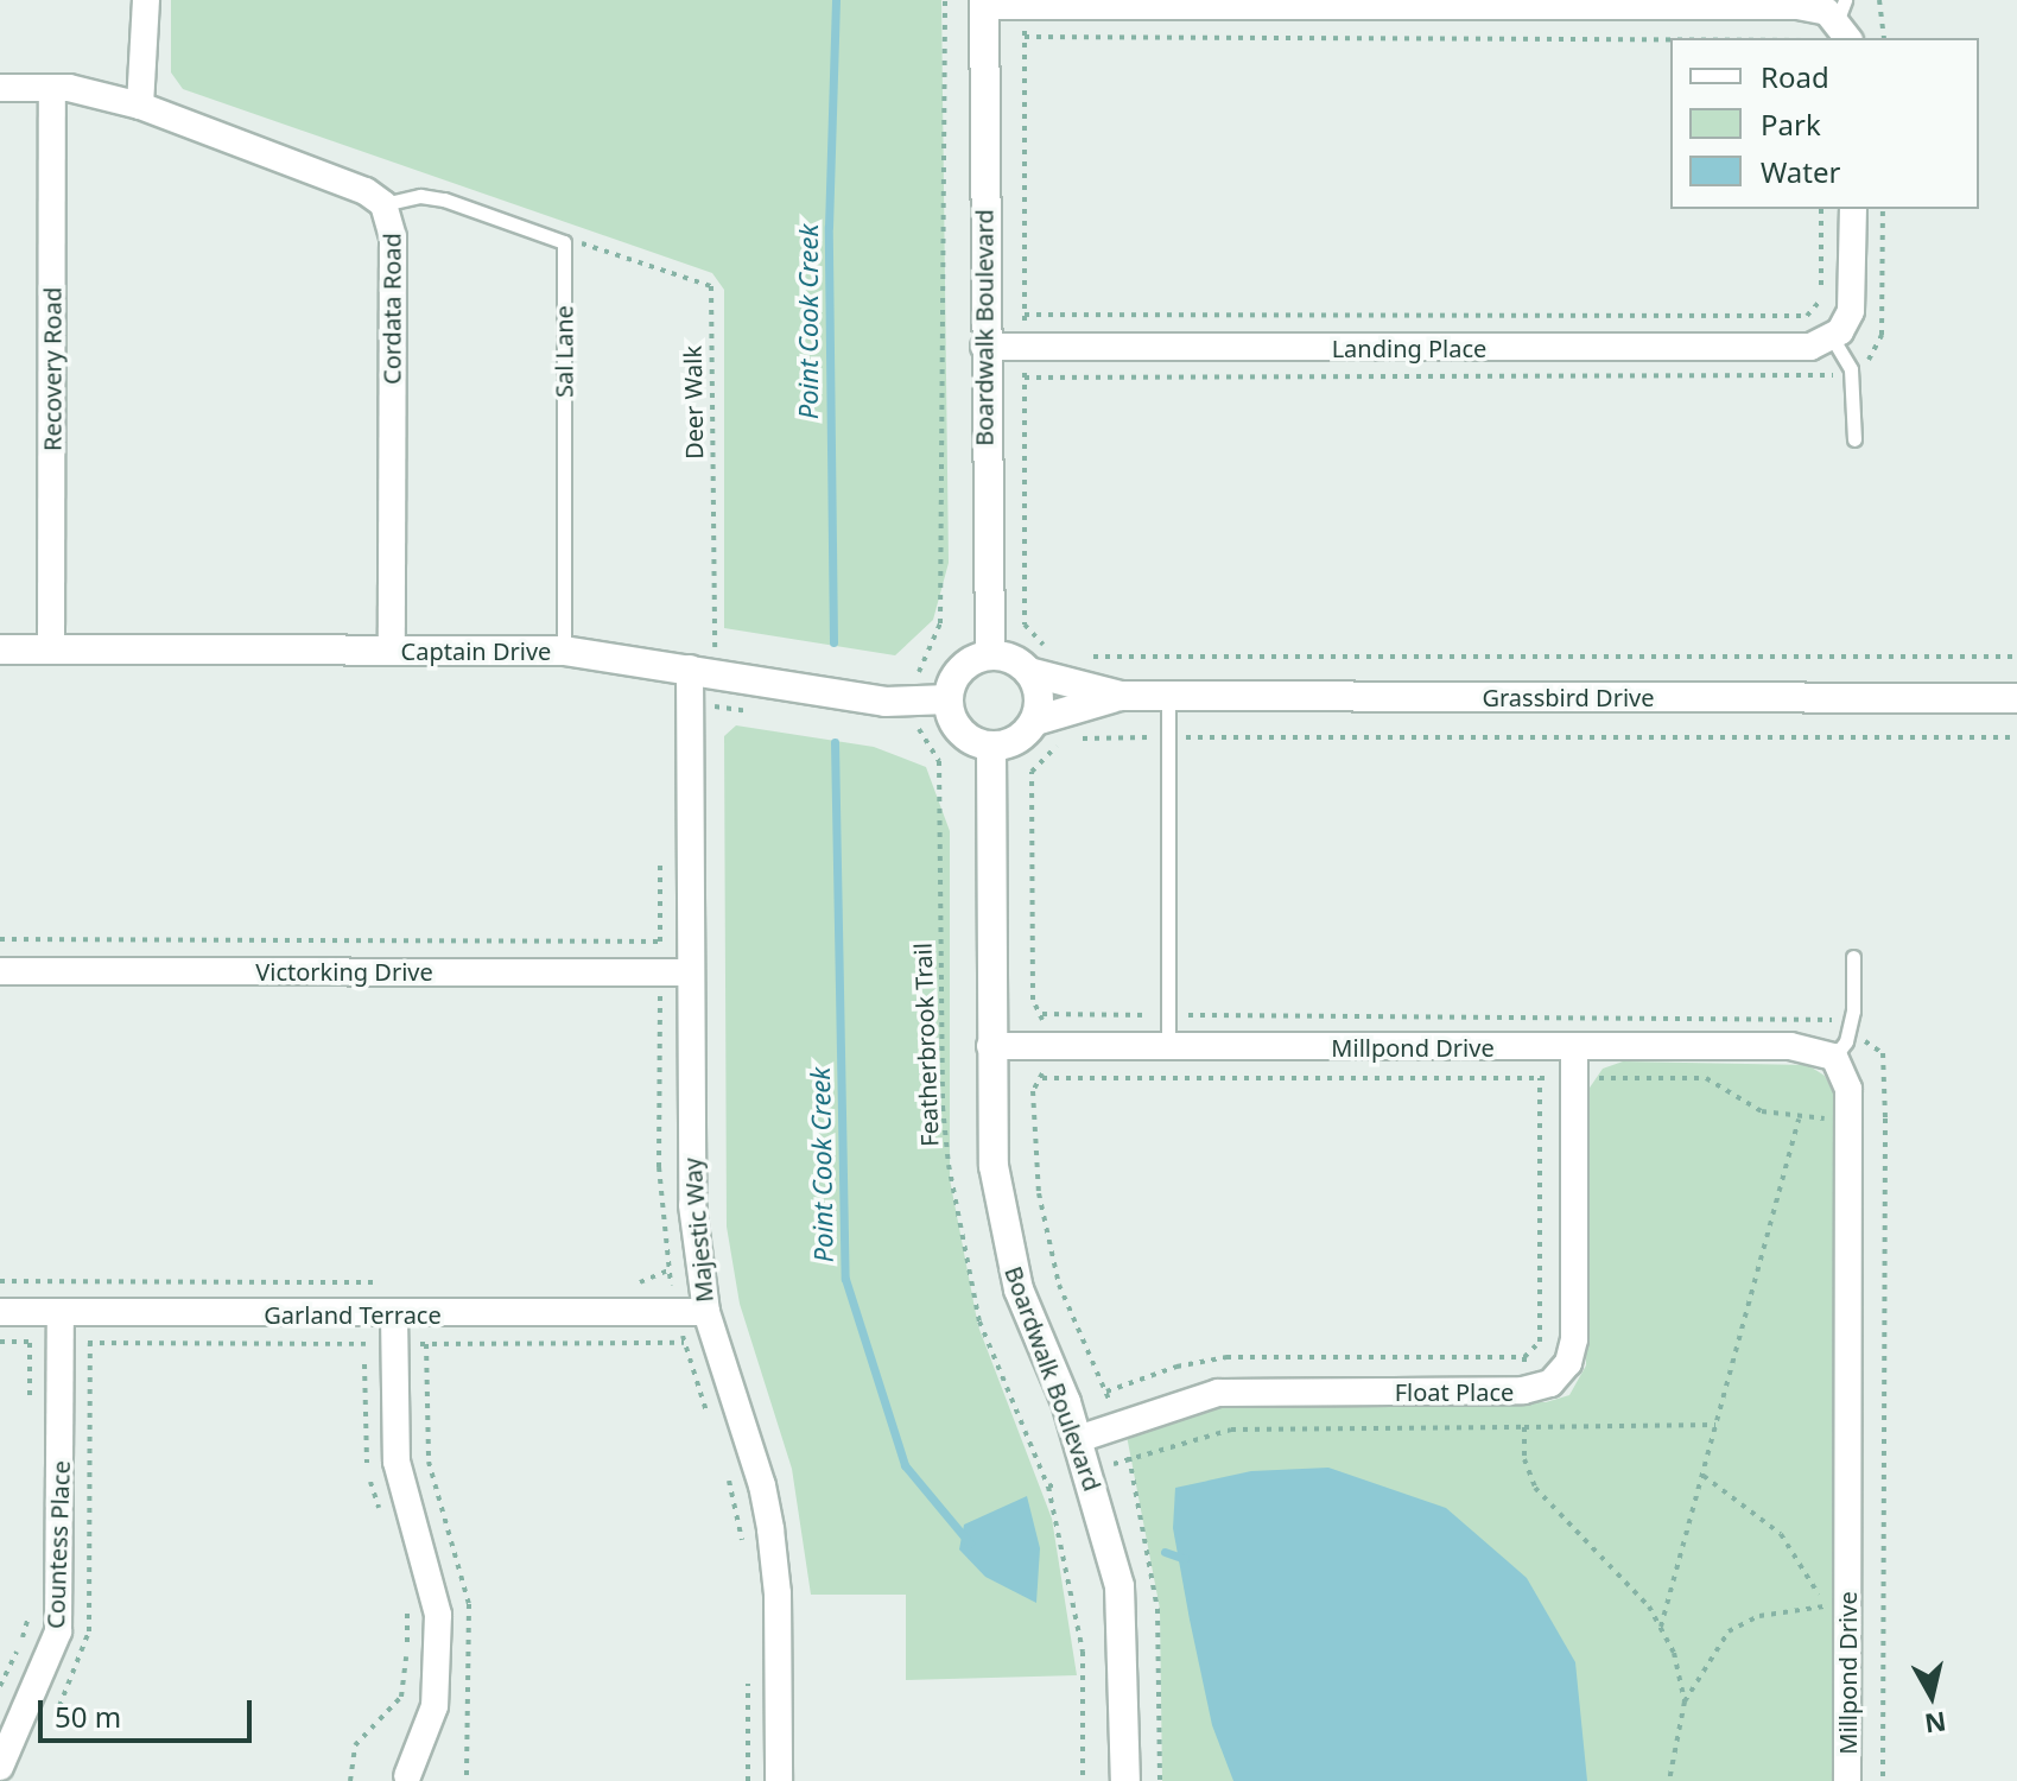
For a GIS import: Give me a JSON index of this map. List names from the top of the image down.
{
  "streets": {
    "street": [
      "Cordata Road",
      "Boardwalk Boulevard",
      "Landing Place",
      "Recovery Road",
      "Captain Drive",
      "Grassbird Drive",
      "Victorking Drive",
      "Millpond Drive",
      "Majestic Way",
      "Garland Terrace",
      "Float Place",
      "Countess Place"
    ],
    "lane": ["Sal Lane"],
    "path": ["Deer Walk", "Featherbrook Trail"]
  },
  "crossings": [
    ["Cordata Road", "Recovery Road"],
    ["Cordata Road", "Captain Drive"],
    ["Boardwalk Boulevard", "Landing Place"],
    ["Boardwalk Boulevard", "Captain Drive"],
    ["Boardwalk Boulevard", "Grassbird Drive"],
    ["Boardwalk Boulevard", "Millpond Drive"],
    ["Boardwalk Boulevard", "Float Place"],
    ["Sal Lane", "Deer Walk"],
    ["Sal Lane", "Captain Drive"],
    ["Recovery Road", "Captain Drive"],
    ["Deer Walk", "Captain Drive"],
    ["Deer Walk", "Majestic Way"],
    ["Captain Drive", "Grassbird Drive"],
    ["Captain Drive", "Featherbrook Trail"],
    ["Captain Drive", "Majestic Way"],
    ["Victorking Drive", "Majestic Way"],
    ["Millpond Drive", "Float Place"],
    ["Majestic Way", "Garland Terrace"],
    ["Garland Terrace", "Countess Place"]
  ],
  "water": ["Point Cook Creek"],
  "legend": ["Road", "Park", "Water"],
  "scale_bar": "50 m",
  "north": "bottom"
}
